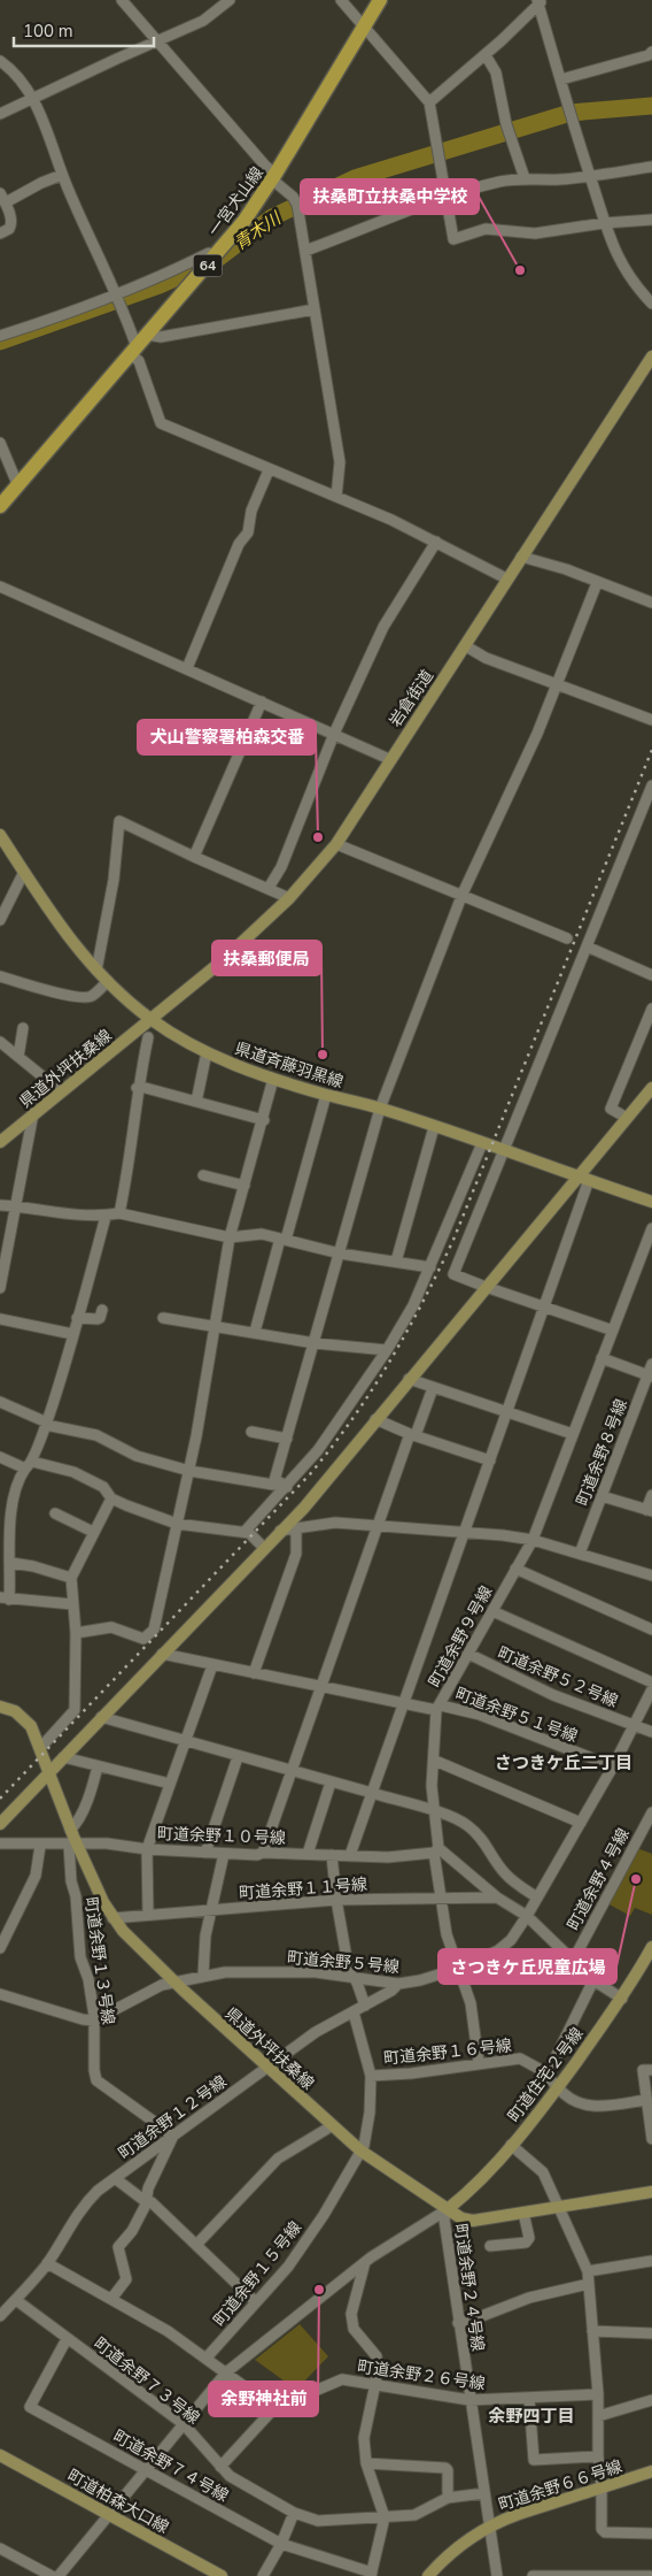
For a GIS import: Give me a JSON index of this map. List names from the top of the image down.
{
  "streets": {
    "main road": ["一宮犬山線", "64"],
    "street": [
      "岩倉街道",
      "県道斉藤羽黒線",
      "県道外坪扶桑線",
      "町道余野８号線",
      "町道余野９号線",
      "町道余野５２号線",
      "町道余野５１号線",
      "町道余野１０号線",
      "町道余野４号線",
      "町道余野１１号線",
      "町道余野１３号線",
      "町道余野５号線",
      "町道余野１６号線",
      "町道住宅２号線",
      "町道余野１２号線",
      "町道余野１５号線",
      "町道余野２４号線",
      "町道余野２６号線",
      "町道余野７３号線",
      "町道余野７４号線",
      "町道余野６６号線",
      "町道柏森大口線"
    ]
  },
  "crossings": [
    ["岩倉街道", "県道斉藤羽黒線"],
    ["岩倉街道", "県道外坪扶桑線"],
    ["県道斉藤羽黒線", "県道外坪扶桑線"],
    ["県道外坪扶桑線", "町道余野１０号線"],
    ["県道外坪扶桑線", "町道余野１１号線"],
    ["県道外坪扶桑線", "町道余野１３号線"],
    ["県道外坪扶桑線", "町道余野５号線"],
    ["県道外坪扶桑線", "町道住宅２号線"],
    ["県道外坪扶桑線", "町道余野１２号線"],
    ["県道外坪扶桑線", "町道余野１５号線"],
    ["県道外坪扶桑線", "町道余野２４号線"],
    ["町道余野９号線", "町道余野５２号線"],
    ["町道余野９号線", "町道余野５１号線"],
    ["町道余野９号線", "町道余野１０号線"],
    ["町道余野９号線", "町道余野１１号線"],
    ["町道余野９号線", "町道余野５号線"],
    ["町道余野９号線", "町道余野１６号線"],
    ["町道余野５２号線", "町道余野５号線"],
    ["町道余野５１号線", "町道余野５号線"],
    ["町道余野１０号線", "町道余野１３号線"],
    ["町道余野１３号線", "町道余野５号線"],
    ["町道余野１３号線", "町道余野１２号線"],
    ["町道余野５号線", "町道余野１２号線"],
    ["町道余野１６号線", "町道住宅２号線"],
    ["町道余野１６号線", "町道余野１５号線"],
    ["町道住宅２号線", "町道余野２４号線"],
    ["町道余野１２号線", "町道余野１５号線"],
    ["町道余野１２号線", "町道余野７３号線"],
    ["町道余野２４号線", "町道余野２６号線"],
    ["町道余野２４号線", "町道余野７３号線"],
    ["町道余野２４号線", "町道余野６６号線"],
    ["町道余野７３号線", "町道余野７４号線"]
  ],
  "districts": ["さつきケ丘二丁目", "余野四丁目"],
  "water": ["青木川"],
  "places": [
    "扶桑町立扶桑中学校",
    "犬山警察署柏森交番",
    "扶桑郵便局",
    "さつきケ丘児童広場",
    "余野神社前"
  ],
  "scale_bar": "100 m"
}
